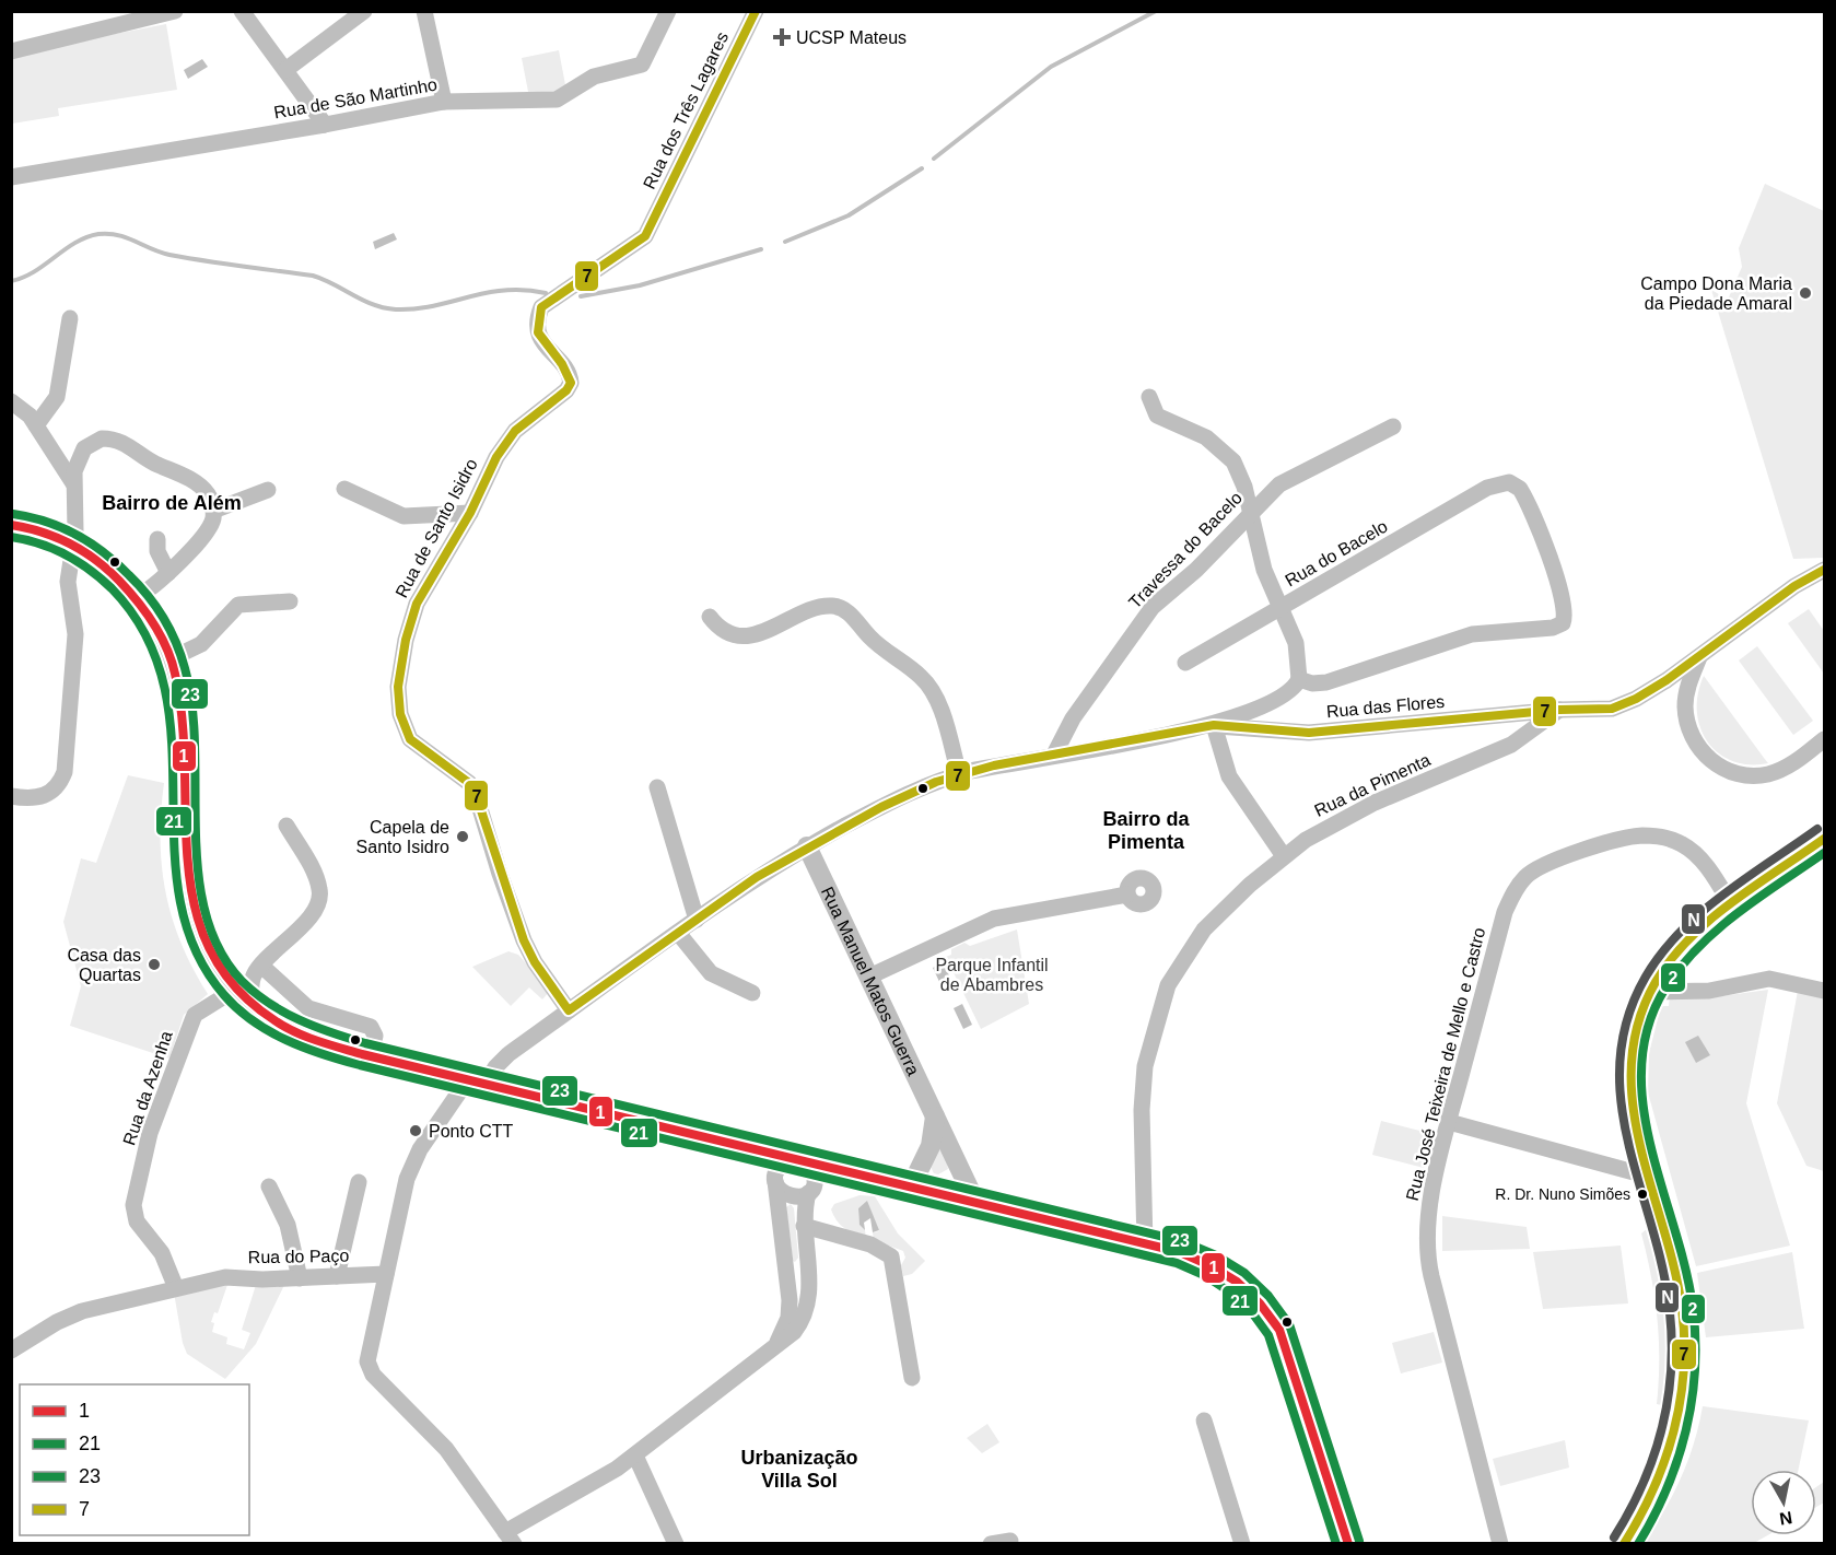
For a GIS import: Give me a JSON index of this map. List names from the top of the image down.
{
  "streets": {
    "street": [
      "Rua de São Martinho",
      "Rua dos Três Lagares",
      "Rua de Santo Isidro",
      "Travessa do Bacelo",
      "Rua do Bacelo",
      "Rua das Flores",
      "Rua da Pimenta",
      "Rua Manuel Matos Guerra",
      "Rua José Teixeira de Mello e Castro",
      "Rua da Azenha",
      "Rua do Paço"
    ]
  },
  "crossings": [
    ["Rua dos Três Lagares", "Rua de Santo Isidro"],
    ["Rua das Flores", "Rua da Pimenta"],
    ["Rua da Azenha", "Rua do Paço"]
  ],
  "districts": ["Bairro de Além", "Bairro da Pimenta", "Urbanização Villa Sol"],
  "parks": ["Parque Infantil de Abambres"],
  "places": {
    "health": ["UCSP Mateus"],
    "other": [
      "Campo Dona Maria da Piedade Amaral",
      "Capela de Santo Isidro",
      "Casa das Quartas",
      "Ponto CTT",
      "R. Dr. Nuno Simões"
    ]
  },
  "lines": [
    "transit line 7",
    "transit line 23",
    "transit line 1",
    "transit line 21",
    "transit line N",
    "transit line 2"
  ],
  "legend": [
    "1",
    "21",
    "23",
    "7"
  ],
  "north": "bottom"
}
